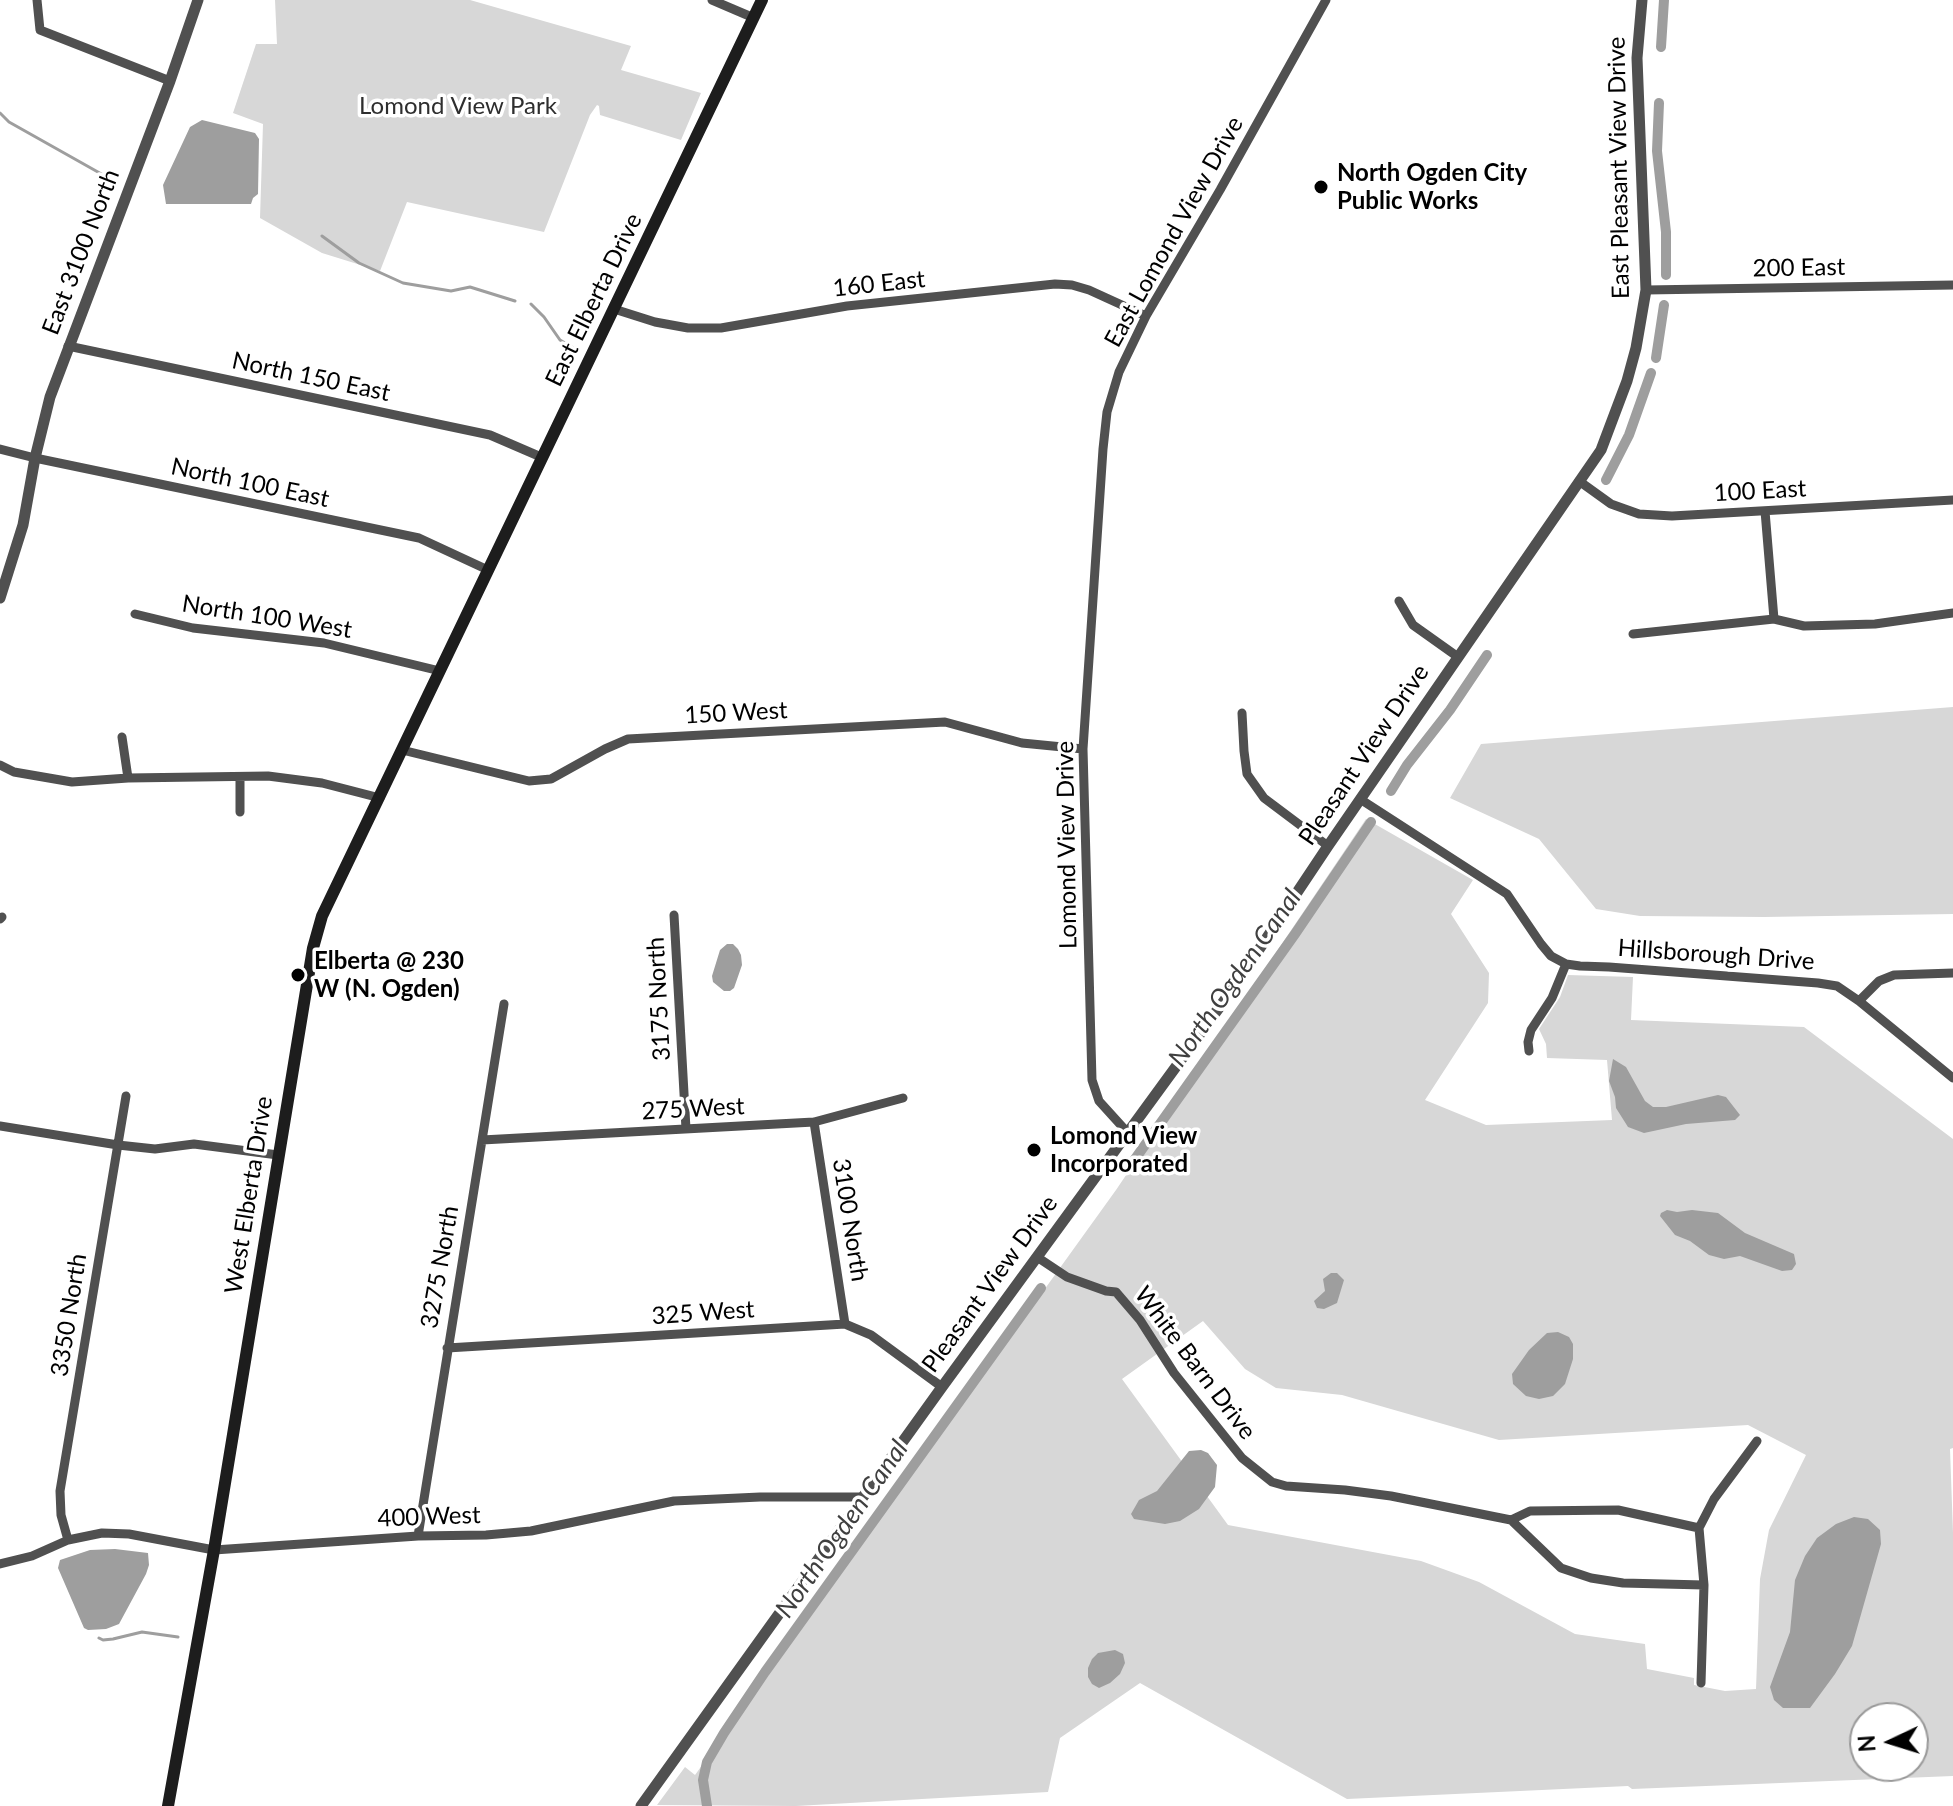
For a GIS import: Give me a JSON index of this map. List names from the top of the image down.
{
  "streets": {
    "main road": ["East Elberta Drive", "West Elberta Drive"],
    "street": [
      "East Pleasant View Drive",
      "East Lomond View Drive",
      "East 3100 North",
      "200 East",
      "160 East",
      "North 150 East",
      "North 100 East",
      "100 East",
      "North 100 West",
      "150 West",
      "Pleasant View Drive",
      "Lomond View Drive",
      "Hillsborough Drive",
      "3175 North",
      "275 West",
      "3100 North",
      "3275 North",
      "325 West",
      "3350 North",
      "White Barn Drive",
      "400 West"
    ]
  },
  "crossings": [
    ["East Pleasant View Drive", "200 East"],
    ["East Pleasant View Drive", "Pleasant View Drive"],
    ["East Lomond View Drive", "160 East"],
    ["East Lomond View Drive", "Lomond View Drive"],
    ["East 3100 North", "North 150 East"],
    ["East 3100 North", "North 100 East"],
    ["160 East", "East Elberta Drive"],
    ["East Elberta Drive", "North 150 East"],
    ["East Elberta Drive", "North 100 East"],
    ["East Elberta Drive", "West Elberta Drive"],
    ["100 East", "Pleasant View Drive"],
    ["North 100 West", "West Elberta Drive"],
    ["150 West", "Lomond View Drive"],
    ["150 West", "West Elberta Drive"],
    ["Pleasant View Drive", "Lomond View Drive"],
    ["Pleasant View Drive", "White Barn Drive"],
    ["Pleasant View Drive", "400 West"],
    ["3175 North", "275 West"],
    ["275 West", "3100 North"],
    ["275 West", "3275 North"],
    ["West Elberta Drive", "400 West"],
    ["3100 North", "325 West"],
    ["3275 North", "325 West"],
    ["3275 North", "400 West"],
    ["3350 North", "400 West"]
  ],
  "water": ["North Ogden Canal"],
  "parks": ["Lomond View Park"],
  "places": ["North Ogden City Public Works", "Elberta @ 230 W (N. Ogden)", "Lomond View Incorporated"],
  "north": "left"
}
